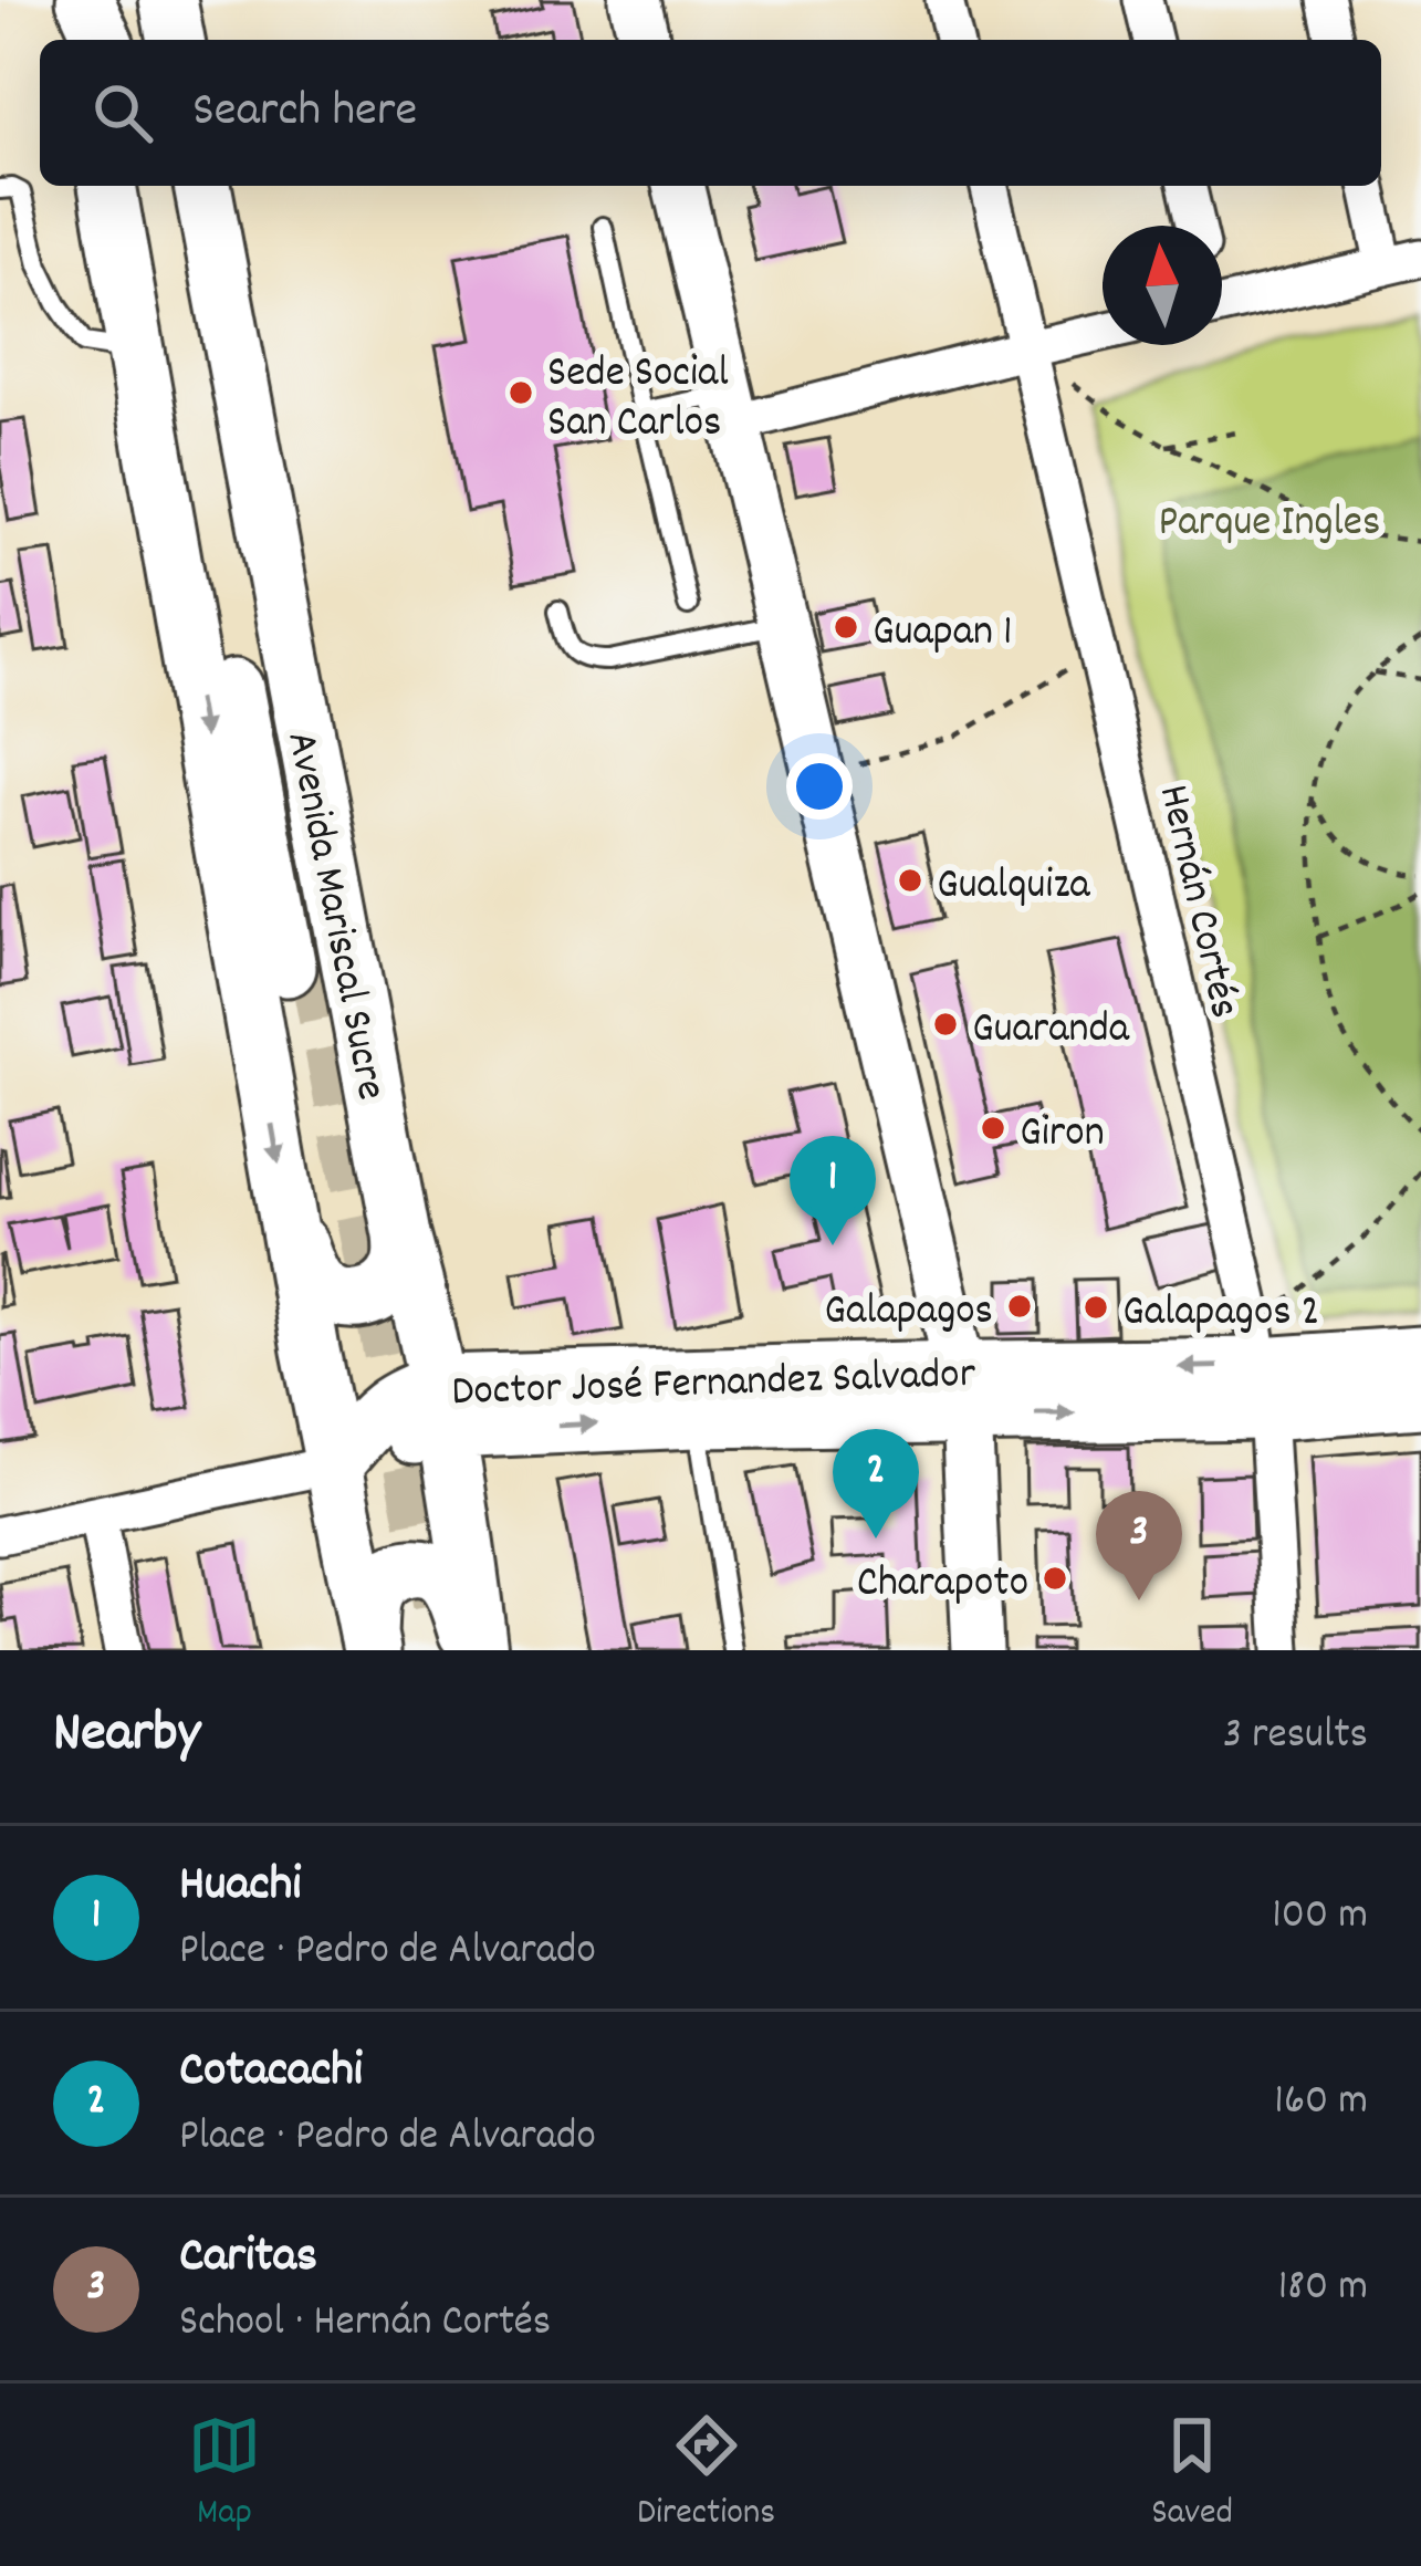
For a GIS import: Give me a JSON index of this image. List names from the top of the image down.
{
  "streets": {
    "main road": ["Avenida Mariscal Sucre", "Doctor José Fernandez Salvador"],
    "street": ["Hernán Cortés"]
  },
  "crossings": [
    ["Hernán Cortés", "Doctor José Fernandez Salvador"],
    ["Avenida Mariscal Sucre", "Doctor José Fernandez Salvador"]
  ],
  "parks": ["Parque Ingles"],
  "places": [
    "Sede Social San Carlos",
    "Guapan 1",
    "Gualquiza",
    "Guaranda",
    "Giron",
    "Galapagos",
    "Galapagos 2",
    "Charapoto"
  ],
  "north": "top",
  "page": {
    "search": "Search here",
    "pins": ["1", "2", "3"],
    "heading": ["Nearby", "3 results"],
    "list": [
      {
        "mark": "1",
        "name": "Huachi",
        "note": "Place · Pedro de Alvarado",
        "value": "100 m"
      },
      {
        "mark": "2",
        "name": "Cotacachi",
        "note": "Place · Pedro de Alvarado",
        "value": "160 m"
      },
      {
        "mark": "3",
        "name": "Caritas",
        "note": "School · Hernán Cortés",
        "value": "180 m"
      }
    ],
    "nav": ["Map", "Directions", "Saved"]
  }
}
